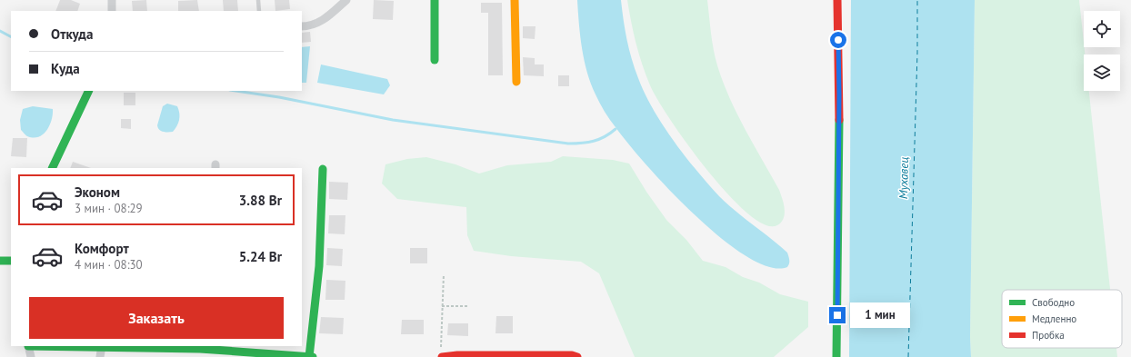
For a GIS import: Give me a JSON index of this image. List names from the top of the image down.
{
  "water": ["Мухавец"],
  "legend": ["Свободно", "Медленно", "Пробка"],
  "page": {
    "banner": ["Откуда", "Куда"],
    "list": [
      {
        "name": "Эконом",
        "note": "3 мин · 08:29",
        "value": "3.88 Br"
      },
      {
        "name": "Комфорт",
        "note": "4 мин · 08:30",
        "value": "5.24 Br"
      }
    ],
    "buttons": "Заказать",
    "bubble": "1 мин"
  }
}
